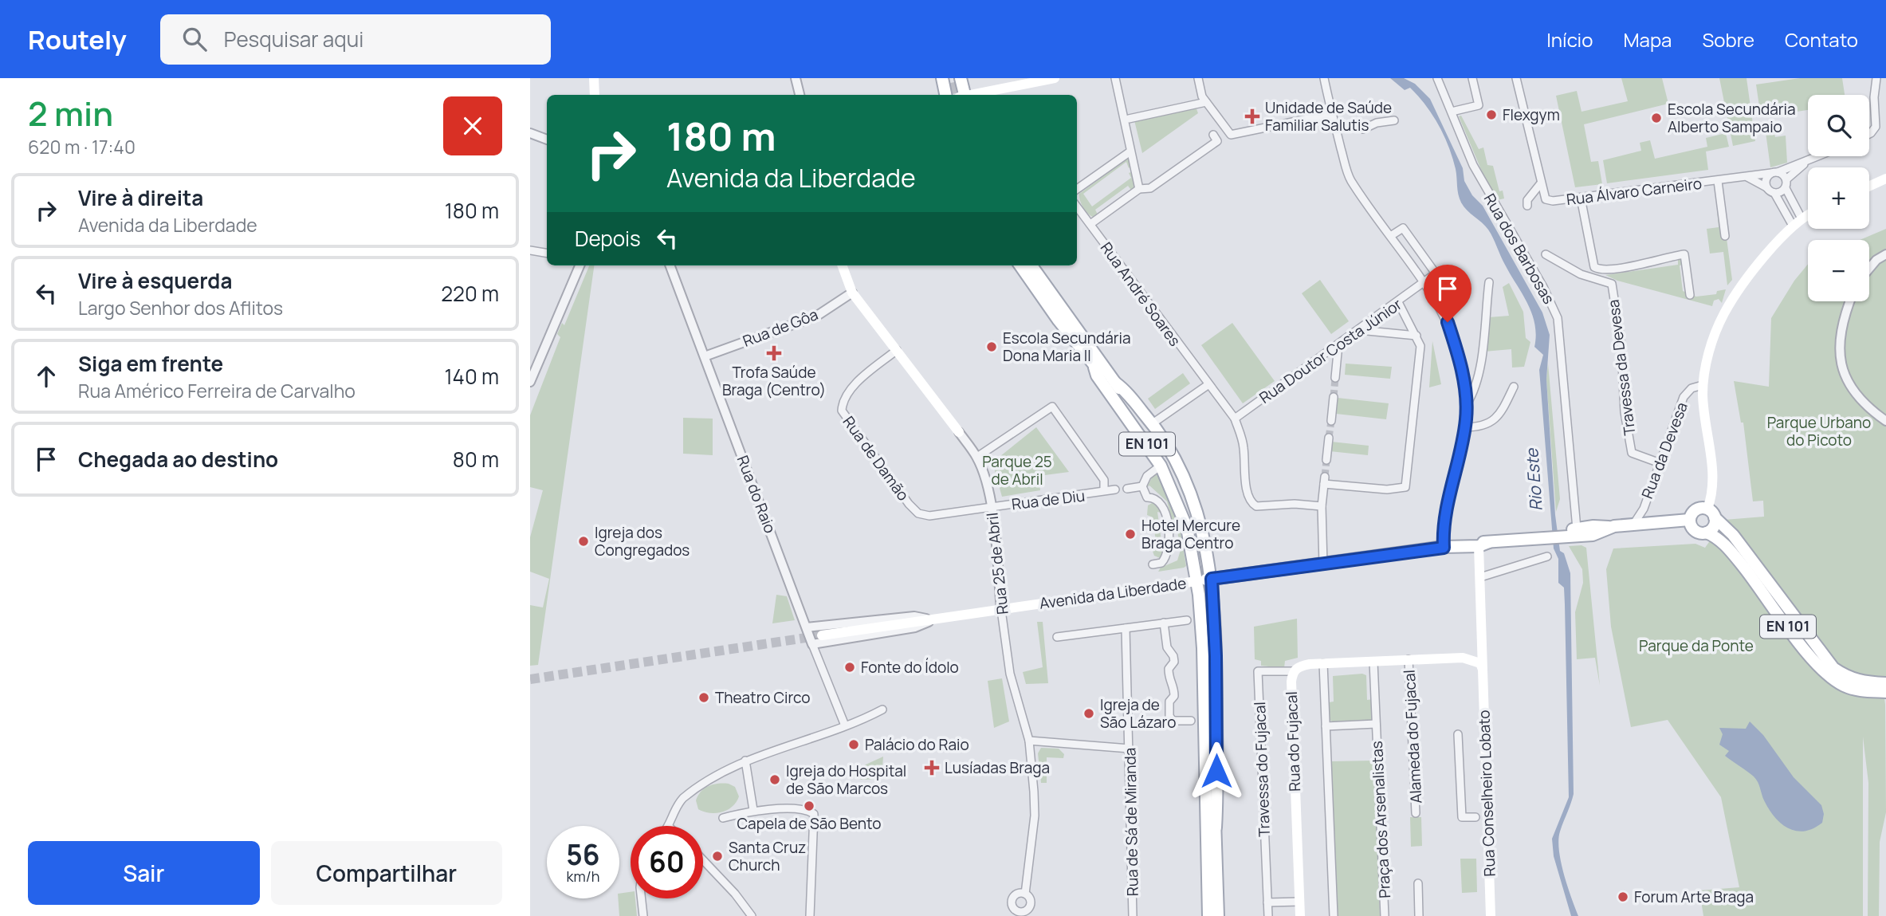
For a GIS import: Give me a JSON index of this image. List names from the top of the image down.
{
  "streets": {
    "main road": [
      "EN 101",
      "Rua 25 de Abril",
      "Avenida da Liberdade",
      "Rua do Fujacal",
      "Rua Conselheiro Lobato"
    ],
    "street": [
      "Rua Álvaro Carneiro",
      "Rua dos Barbosas",
      "Rua André Soares",
      "Rua de Gôa",
      "Rua Doutor Costa Júnior",
      "Travessa da Devesa",
      "Rua da Devesa",
      "Rua de Damão",
      "Rua do Raio",
      "Rua de Diu",
      "Alameda do Fujacal",
      "Travessa do Fujacal",
      "Praça dos Arsenalistas",
      "Rua de Sá de Miranda"
    ]
  },
  "crossings": [
    ["Rua dos Barbosas", "Avenida da Liberdade"],
    ["Rua André Soares", "Rua Doutor Costa Júnior"],
    ["Rua de Gôa", "Rua do Raio"],
    ["Rua de Gôa", "Rua 25 de Abril"],
    ["Travessa da Devesa", "Rua da Devesa"],
    ["EN 101", "Avenida da Liberdade"],
    ["Rua de Damão", "Rua de Diu"],
    ["Rua de Damão", "Rua 25 de Abril"],
    ["Rua do Raio", "Avenida da Liberdade"],
    ["Rua de Diu", "Rua 25 de Abril"],
    ["Rua 25 de Abril", "Avenida da Liberdade"],
    ["Alameda do Fujacal", "Rua do Fujacal"],
    ["Rua do Fujacal", "Travessa do Fujacal"],
    ["Rua do Fujacal", "Praça dos Arsenalistas"]
  ],
  "water": ["Rio Este"],
  "parks": ["Parque Urbano do Picoto", "Parque 25 de Abril", "Parque da Ponte"],
  "places": {
    "other": [
      "Flexgym",
      "Escola Secundária Alberto Sampaio",
      "Escola Secundária Dona Maria II",
      "Hotel Mercure Braga Centro",
      "Igreja dos Congregados",
      "Fonte do Ídolo",
      "Theatro Circo",
      "Igreja de São Lázaro",
      "Palácio do Raio",
      "Igreja do Hospital de São Marcos",
      "Capela de São Bento",
      "Santa Cruz Church",
      "Forum Arte Braga"
    ],
    "health": ["Unidade de Saúde Familiar Salutis", "Trofa Saúde Braga (Centro)", "Lusíadas Braga"]
  },
  "page": {
    "header": "Routely",
    "search": "Pesquisar aqui",
    "nav": [
      "Início",
      "Mapa",
      "Sobre",
      "Contato"
    ],
    "heading": ["2 min", "620 m · 17:40"],
    "map_buttons": ["+", "−"],
    "turn": ["180 m", "Avenida da Liberdade"],
    "list": [
      {
        "name": "Vire à direita",
        "note": "Avenida da Liberdade",
        "value": "180 m"
      },
      {
        "name": "Vire à esquerda",
        "note": "Largo Senhor dos Aflitos",
        "value": "220 m"
      },
      {
        "name": "Siga em frente",
        "note": "Rua Américo Ferreira de Carvalho",
        "value": "140 m"
      },
      {
        "name": "Chegada ao destino",
        "value": "80 m"
      }
    ],
    "then": "Depois",
    "speed": "56 km/h",
    "limit": "60",
    "buttons": ["Sair", "Compartilhar"]
  }
}
